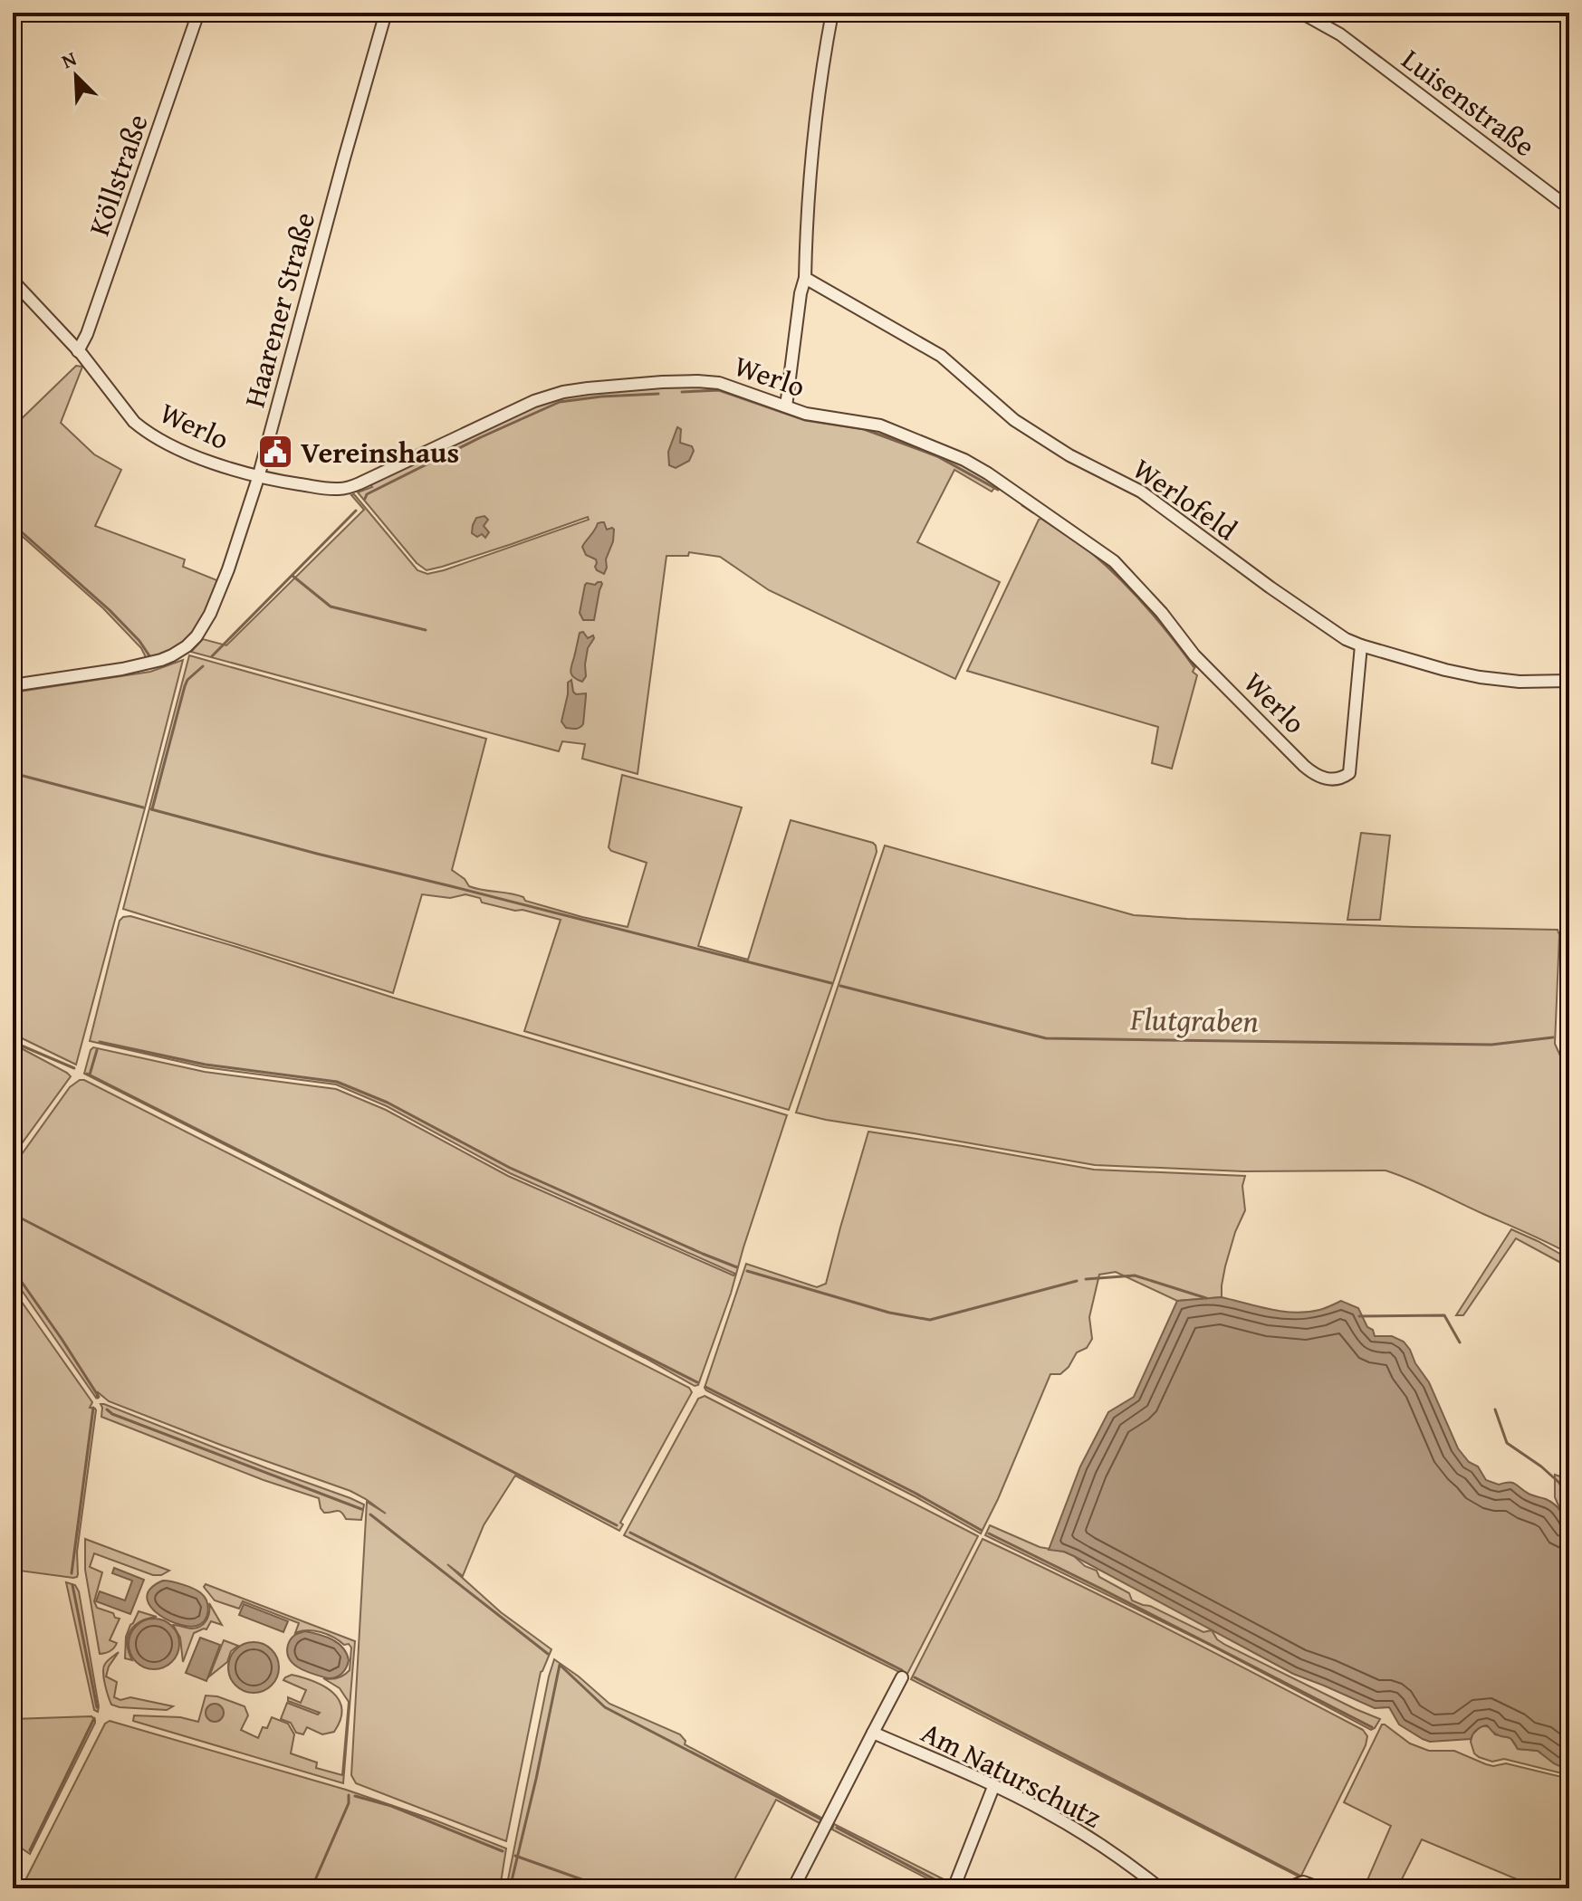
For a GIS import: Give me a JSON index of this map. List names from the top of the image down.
{
  "streets": {
    "street": [
      "Luisenstraße",
      "Köllstraße",
      "Haarener Straße",
      "Werlo",
      "Werlofeld",
      "Am Naturschutz"
    ]
  },
  "crossings": [
    ["Köllstraße", "Werlo"],
    ["Haarener Straße", "Werlo"],
    ["Werlo", "Werlofeld"]
  ],
  "water": ["Flutgraben"],
  "places": {
    "public building": ["Vereinshaus"]
  },
  "north": "top left"
}
